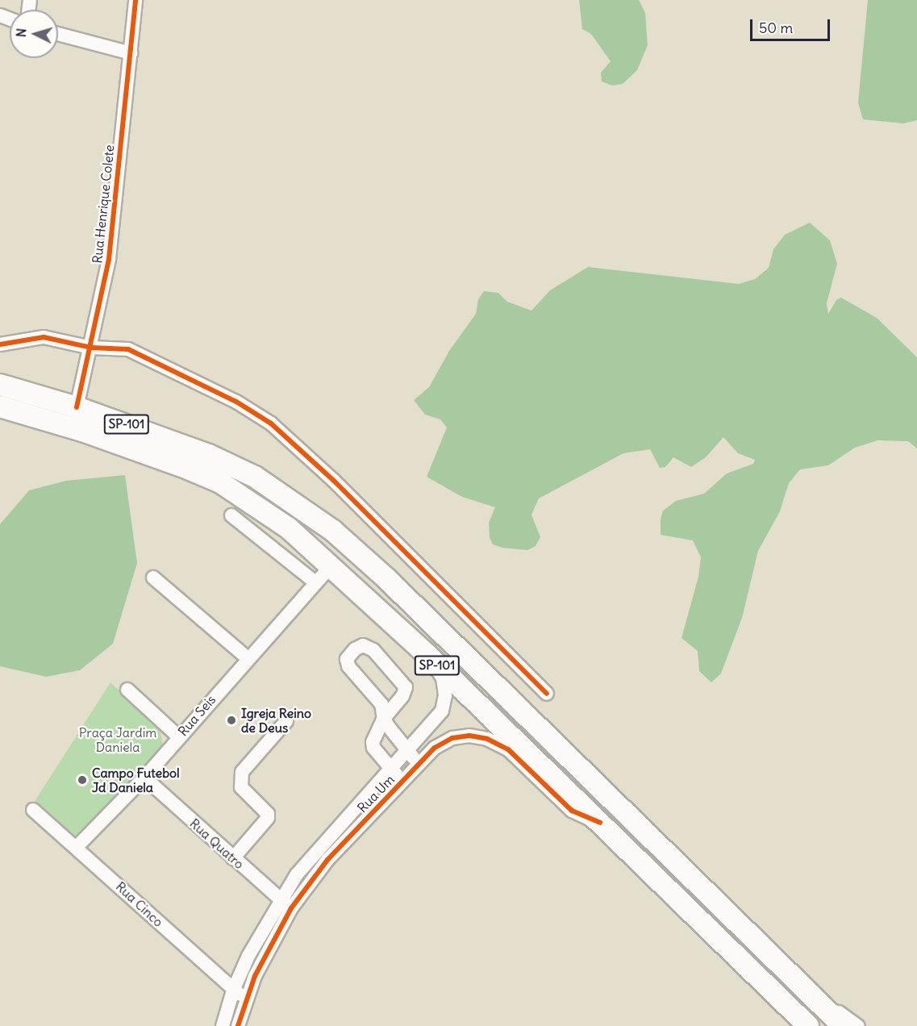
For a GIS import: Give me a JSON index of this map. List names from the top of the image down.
{
  "streets": {
    "highway": ["SP-101"],
    "street": [
      "Rua Henrique Colete",
      "Rua Seis",
      "Rua Um",
      "Rua Quatro",
      "Rua Cinco"
    ]
  },
  "crossings": [
    ["Rua Henrique Colete", "SP-101"],
    ["SP-101", "Rua Seis"],
    ["SP-101", "Rua Um"],
    ["Rua Seis", "Rua Quatro"],
    ["Rua Seis", "Rua Cinco"],
    ["Rua Um", "Rua Quatro"],
    ["Rua Um", "Rua Cinco"]
  ],
  "parks": ["Praça Jardim Daniela"],
  "places": ["Igreja Reino de Deus", "Campo Futebol Jd Daniela"],
  "scale_bar": "50 m",
  "north": "left"
}
